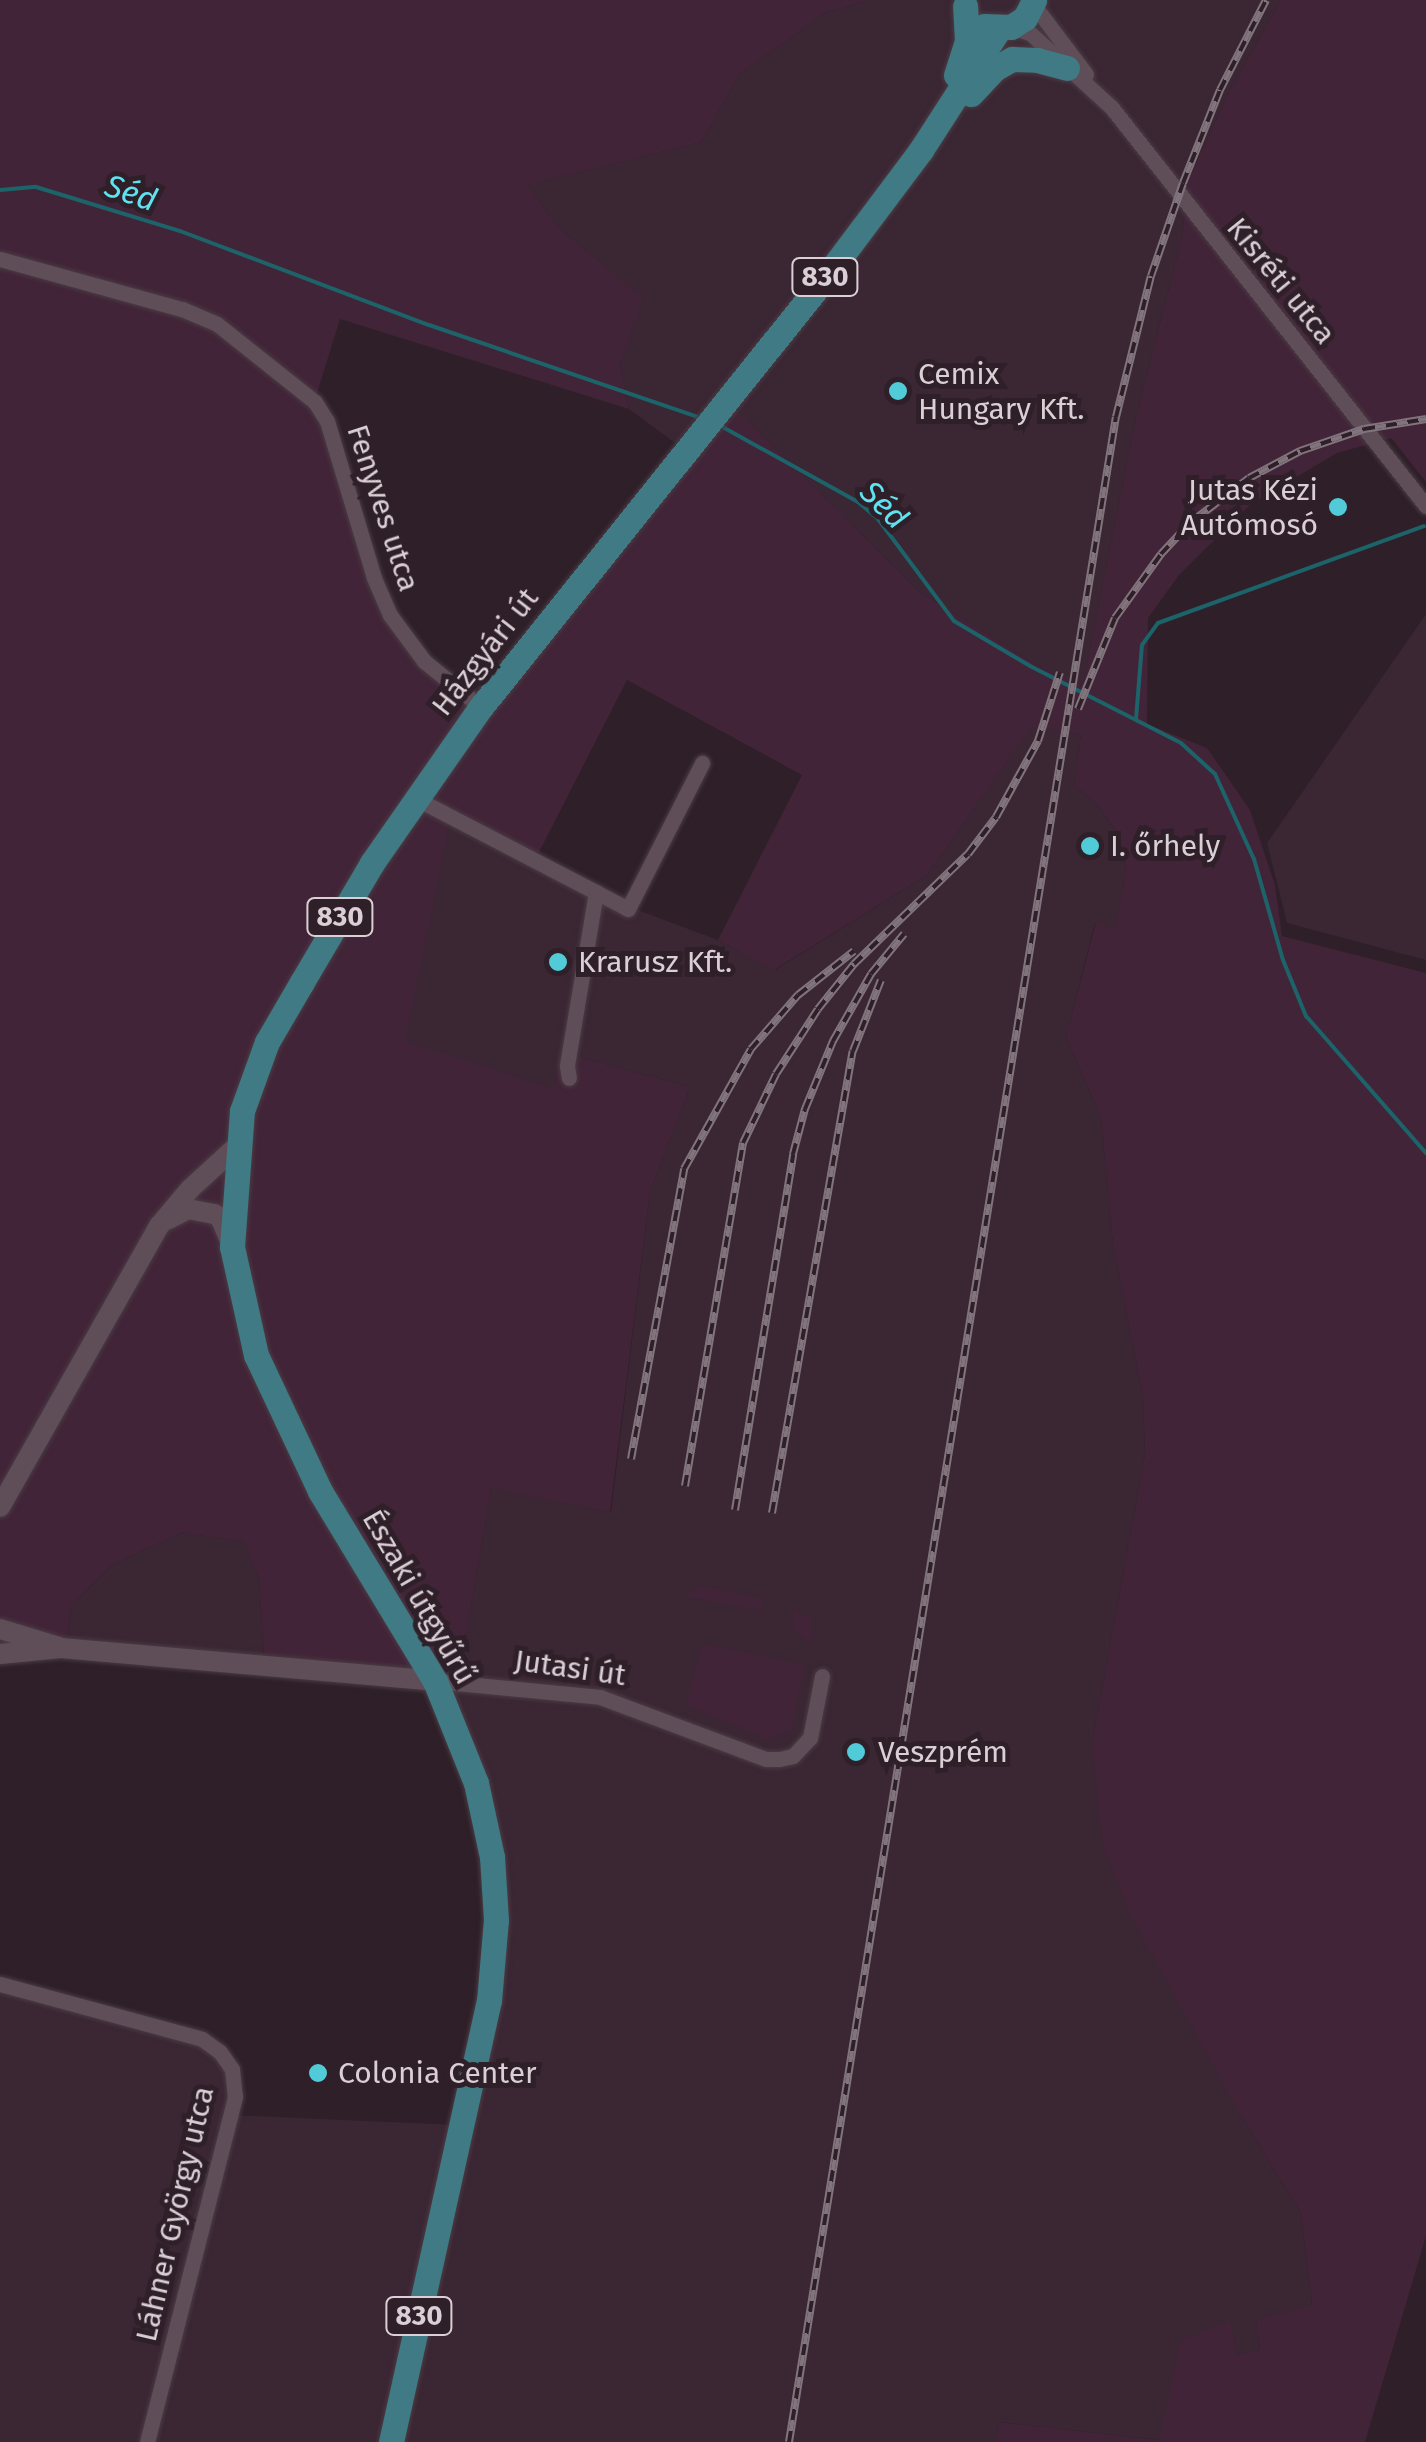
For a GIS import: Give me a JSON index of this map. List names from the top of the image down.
{
  "streets": {
    "main road": ["830", "Házgyári út", "Északi útgyűrű"],
    "street": [
      "Kisréti utca",
      "Fenyves utca",
      "Jutasi út",
      "Láhner György utca"
    ]
  },
  "crossings": [
    ["830", "Kisréti utca"],
    ["830", "Házgyári út"],
    ["Kisréti utca", "Házgyári út"],
    ["Fenyves utca", "Házgyári út"],
    ["Házgyári út", "Északi útgyűrű"],
    ["Északi útgyűrű", "Jutasi út"]
  ],
  "water": ["Séd"],
  "places": [
    "Cemix Hungary Kft.",
    "Jutas Kézi Autómosó",
    "I. őrhely",
    "Krarusz Kft.",
    "Veszprém",
    "Colonia Center"
  ]
}
